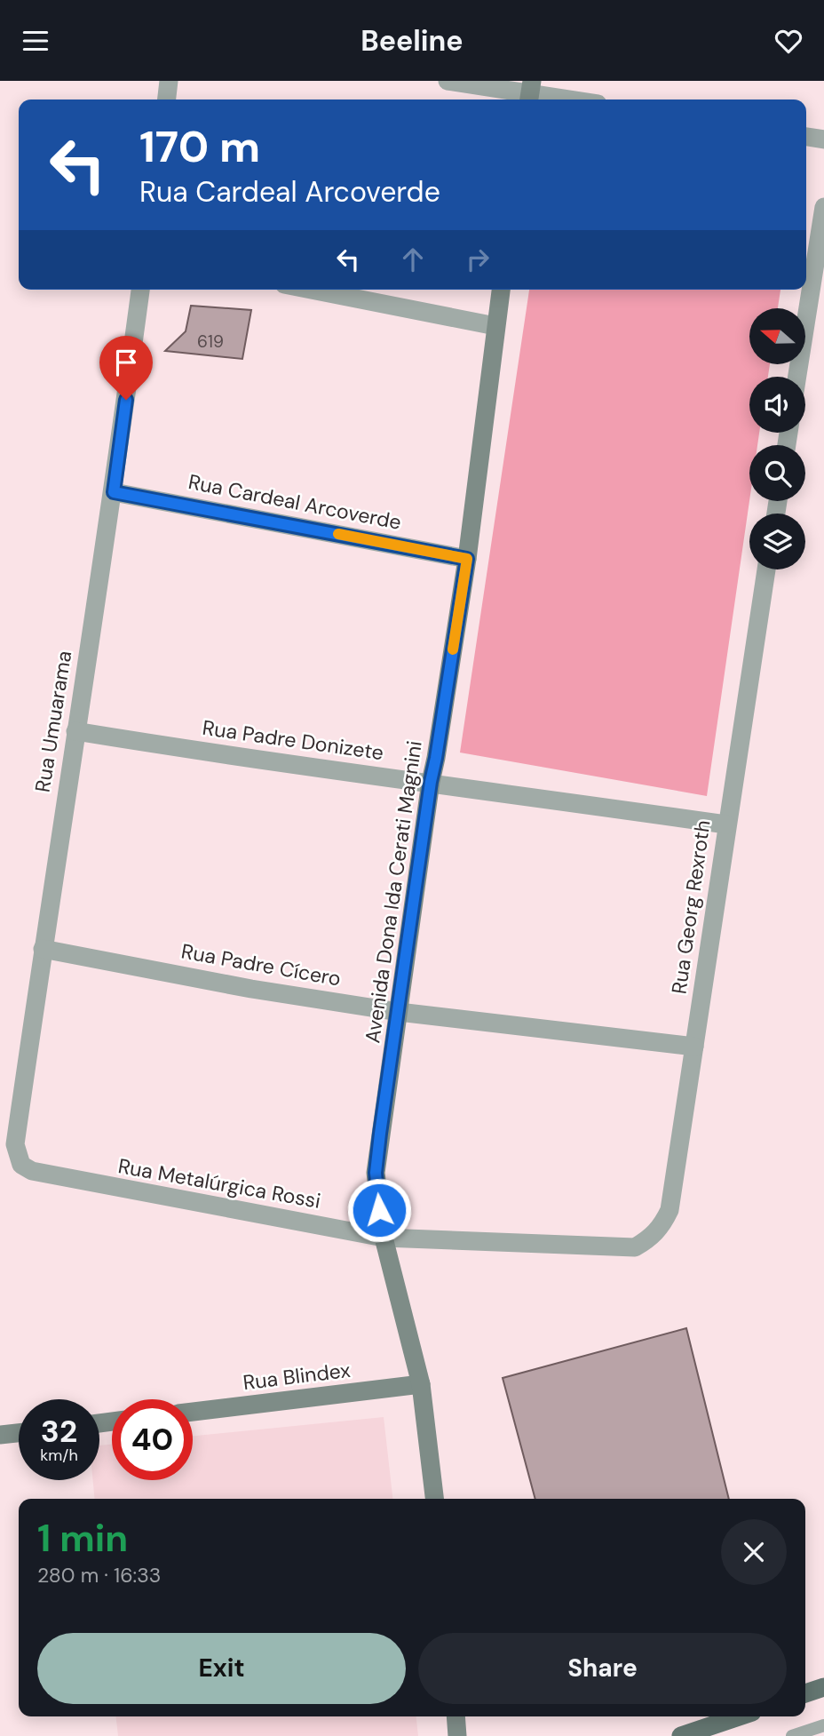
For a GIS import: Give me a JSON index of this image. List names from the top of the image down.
{
  "streets": {
    "street": [
      "Rua Cardeal Arcoverde",
      "Rua Umuarama",
      "Rua Padre Donizete",
      "Avenida Dona Ida Cerati Magnini",
      "Rua Georg Rexroth",
      "Rua Padre Cícero",
      "Rua Metalúrgica Rossi",
      "Rua Blindex"
    ]
  },
  "crossings": [
    ["Rua Cardeal Arcoverde", "Rua Umuarama"],
    ["Rua Cardeal Arcoverde", "Avenida Dona Ida Cerati Magnini"],
    ["Rua Umuarama", "Rua Padre Donizete"],
    ["Rua Umuarama", "Rua Padre Cícero"],
    ["Rua Umuarama", "Rua Metalúrgica Rossi"],
    ["Rua Padre Donizete", "Avenida Dona Ida Cerati Magnini"],
    ["Rua Padre Donizete", "Rua Georg Rexroth"],
    ["Avenida Dona Ida Cerati Magnini", "Rua Padre Cícero"],
    ["Avenida Dona Ida Cerati Magnini", "Rua Metalúrgica Rossi"],
    ["Avenida Dona Ida Cerati Magnini", "Rua Blindex"],
    ["Rua Georg Rexroth", "Rua Padre Cícero"],
    ["Rua Georg Rexroth", "Rua Metalúrgica Rossi"]
  ],
  "house_numbers": ["619"],
  "north": "left",
  "page": {
    "header": "Beeline",
    "turn": ["170 m", "Rua Cardeal Arcoverde"],
    "speed": "32 km/h",
    "limit": "40",
    "heading": ["1 min", "280 m · 16:33"],
    "buttons": ["Exit", "Share"]
  }
}
